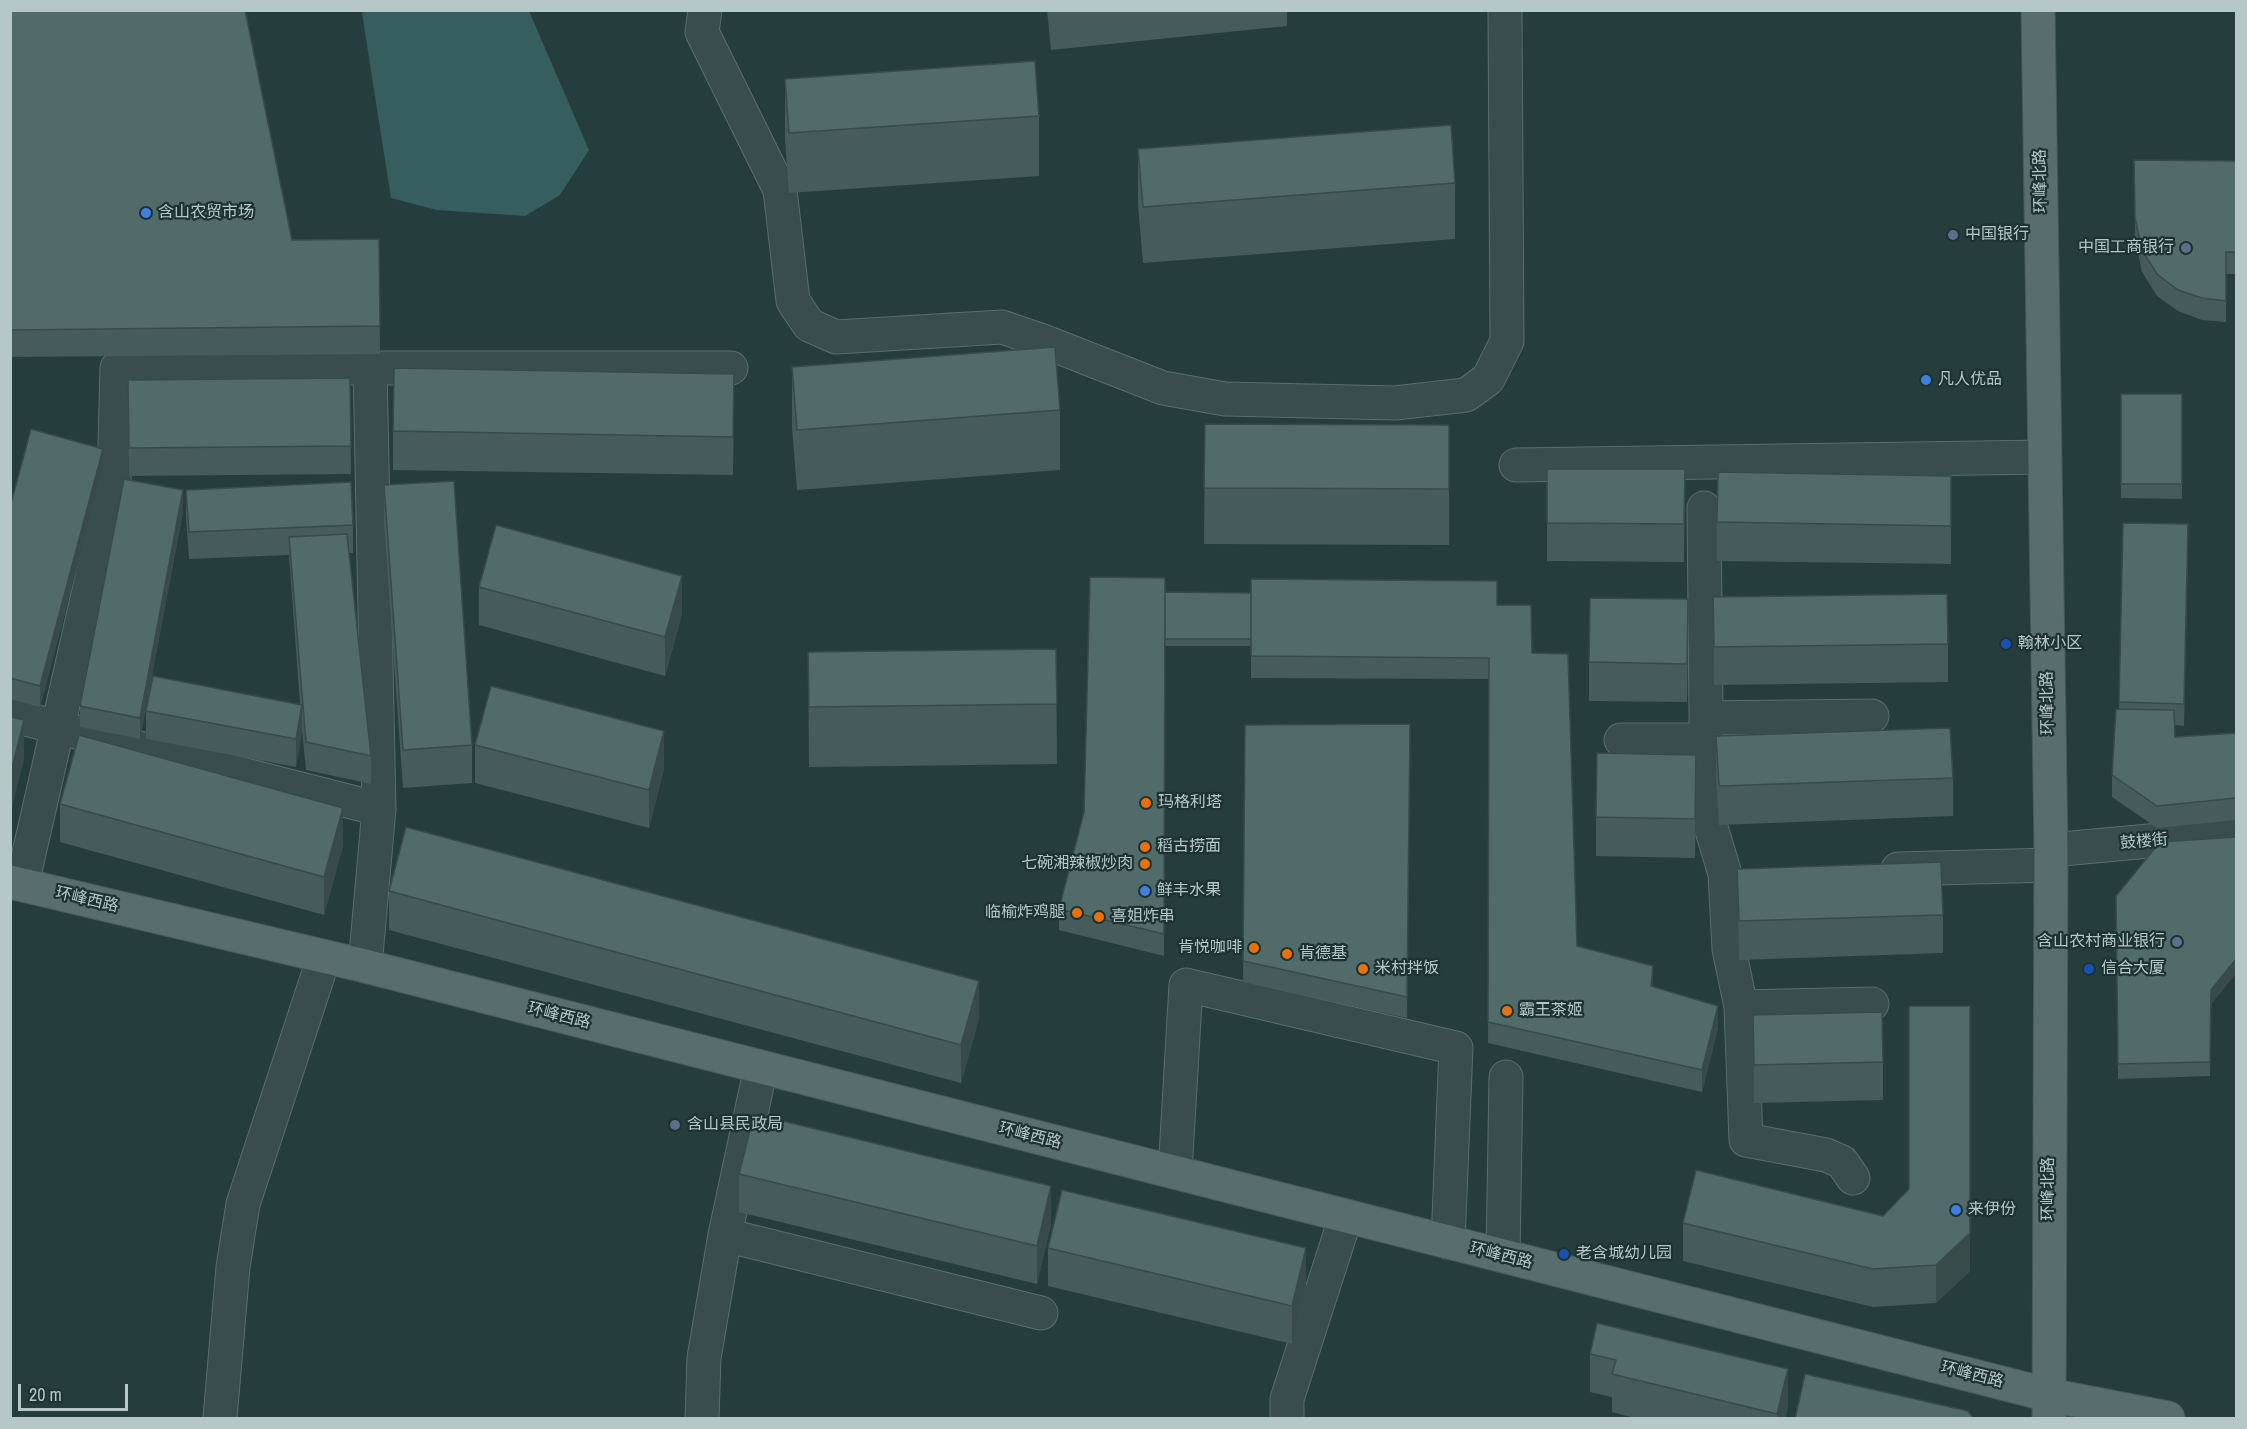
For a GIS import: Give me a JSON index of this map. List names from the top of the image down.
{
  "streets": {
    "main road": ["环峰北路", "环峰西路"],
    "street": ["鼓楼街"]
  },
  "crossings": [
    ["环峰北路", "鼓楼街"],
    ["环峰北路", "环峰西路"]
  ],
  "places": [
    "含山农贸市场",
    "中国银行",
    "中国工商银行",
    "凡人优品",
    "翰林小区",
    "玛格利塔",
    "稻古捞面",
    "七碗湘辣椒炒肉",
    "鲜丰水果",
    "临榆炸鸡腿",
    "喜姐炸串",
    "含山农村商业银行",
    "肯悦咖啡",
    "肯德基",
    "米村拌饭",
    "信合大厦",
    "霸王茶姬",
    "含山县民政局",
    "来伊份",
    "老含城幼儿园"
  ],
  "scale_bar": "20 m"
}
